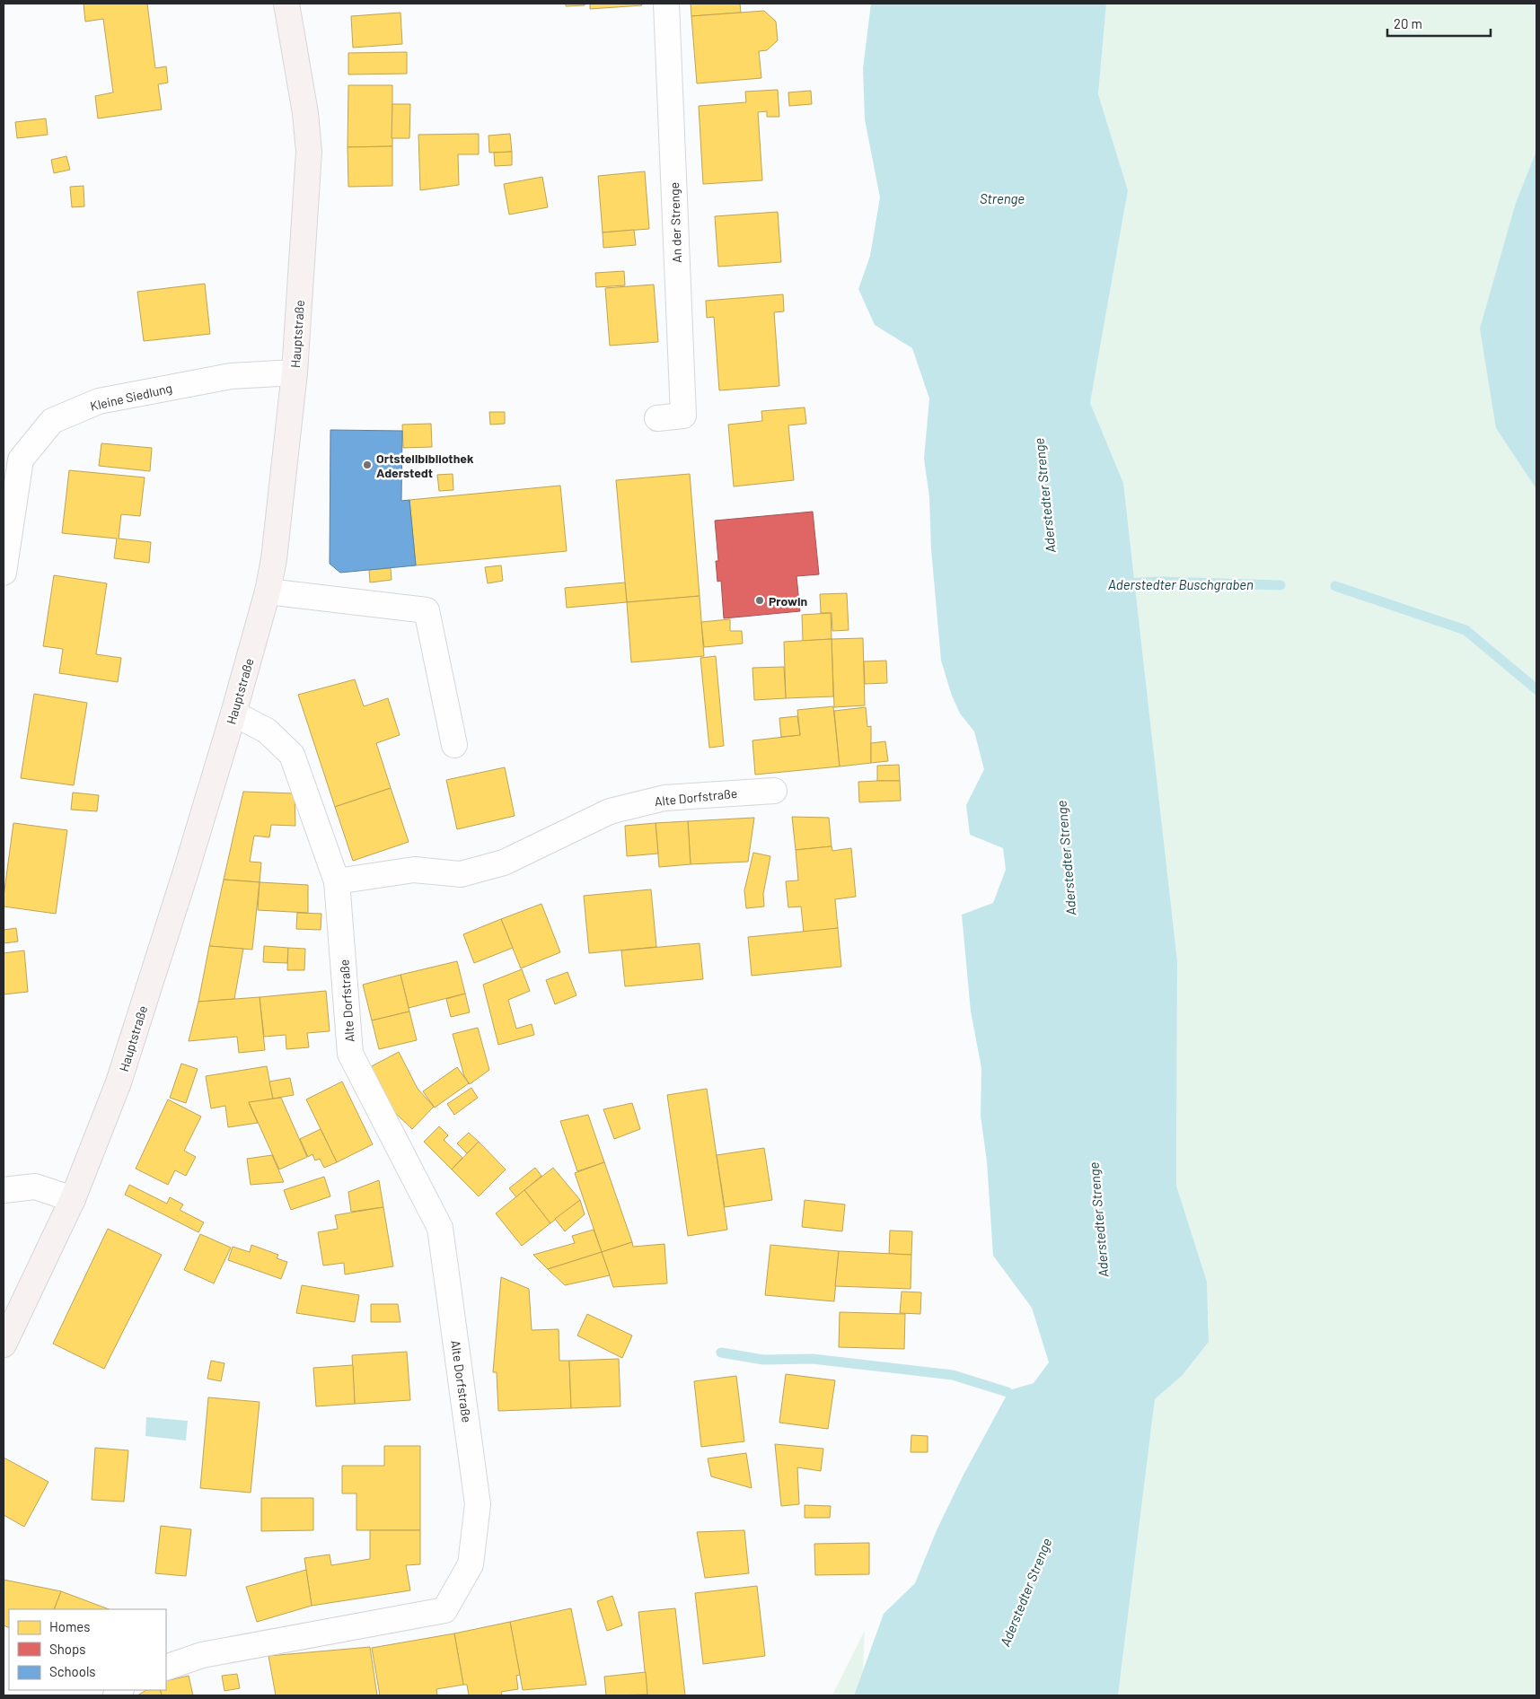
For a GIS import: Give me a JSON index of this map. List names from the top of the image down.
{
  "streets": {
    "main road": ["Hauptstraße"],
    "street": ["An der Strenge", "Kleine Siedlung", "Alte Dorfstraße"]
  },
  "crossings": [
    ["Hauptstraße", "Kleine Siedlung"],
    ["Hauptstraße", "Alte Dorfstraße"]
  ],
  "water": ["Strenge", "Aderstedter Strenge", "Aderstedter Buschgraben"],
  "places": ["Ortsteilbibliothek Aderstedt", "Prowin"],
  "legend": ["Homes", "Shops", "Schools"],
  "scale_bar": "20 m"
}
